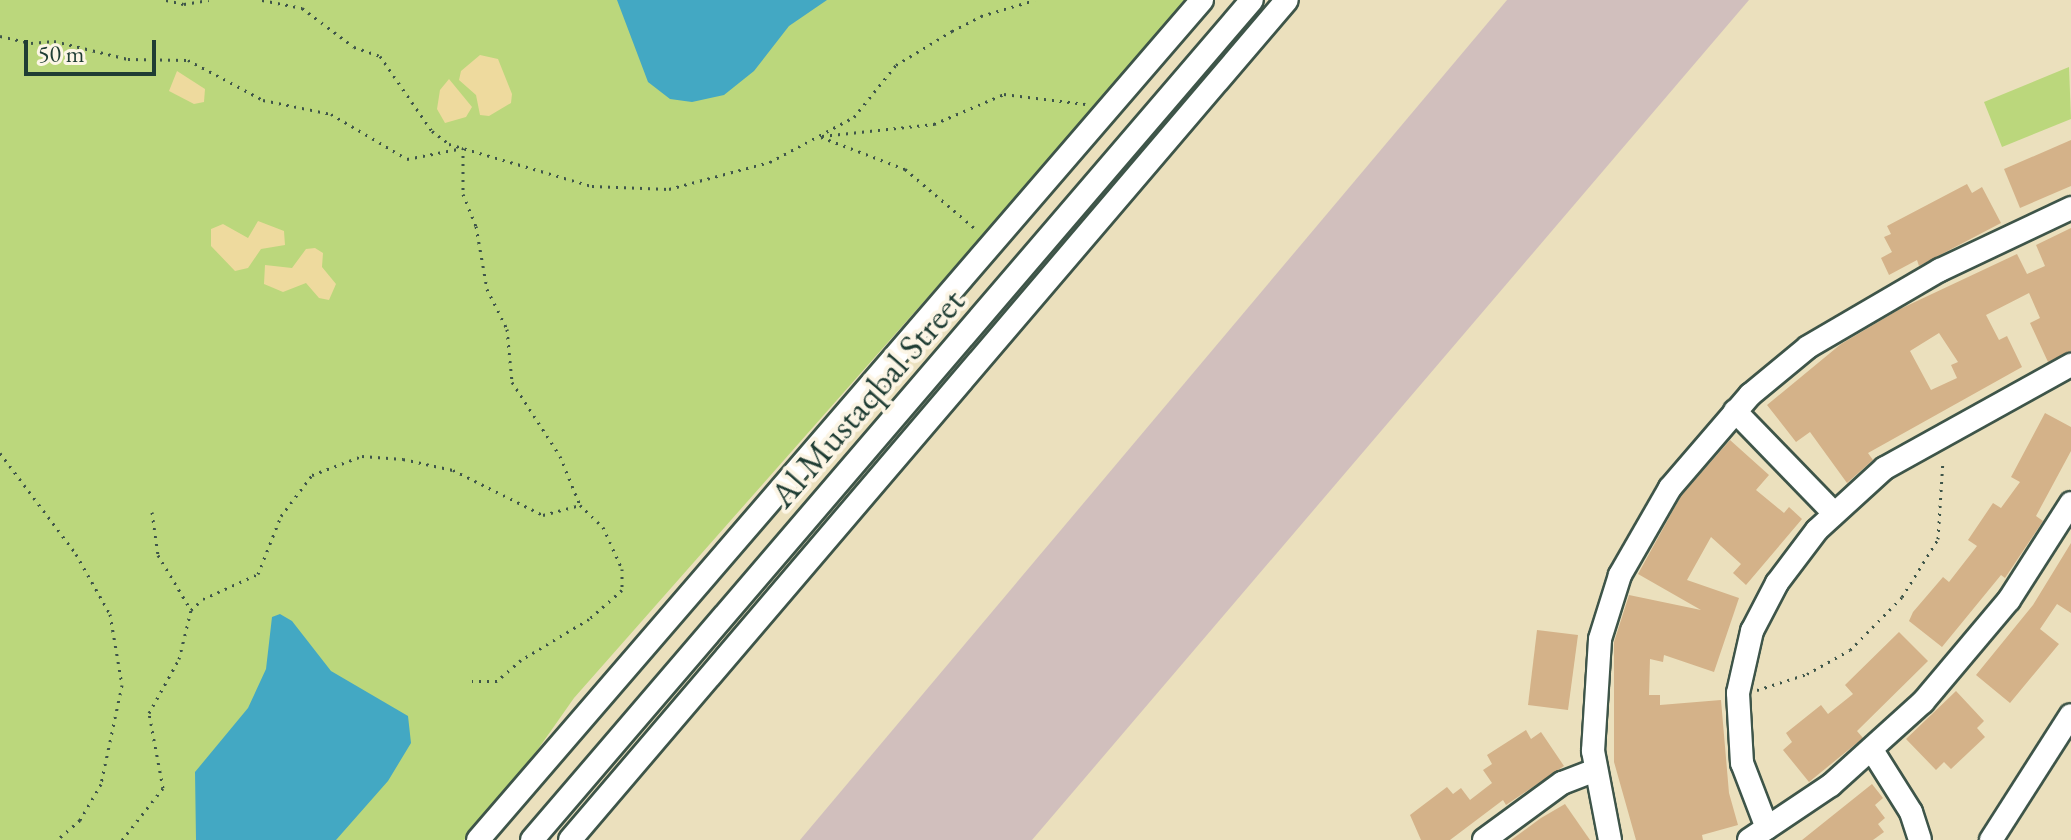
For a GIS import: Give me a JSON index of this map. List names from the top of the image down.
{
  "streets": {
    "street": ["Al Mustaqbal Street"]
  },
  "scale_bar": "50 m"
}
